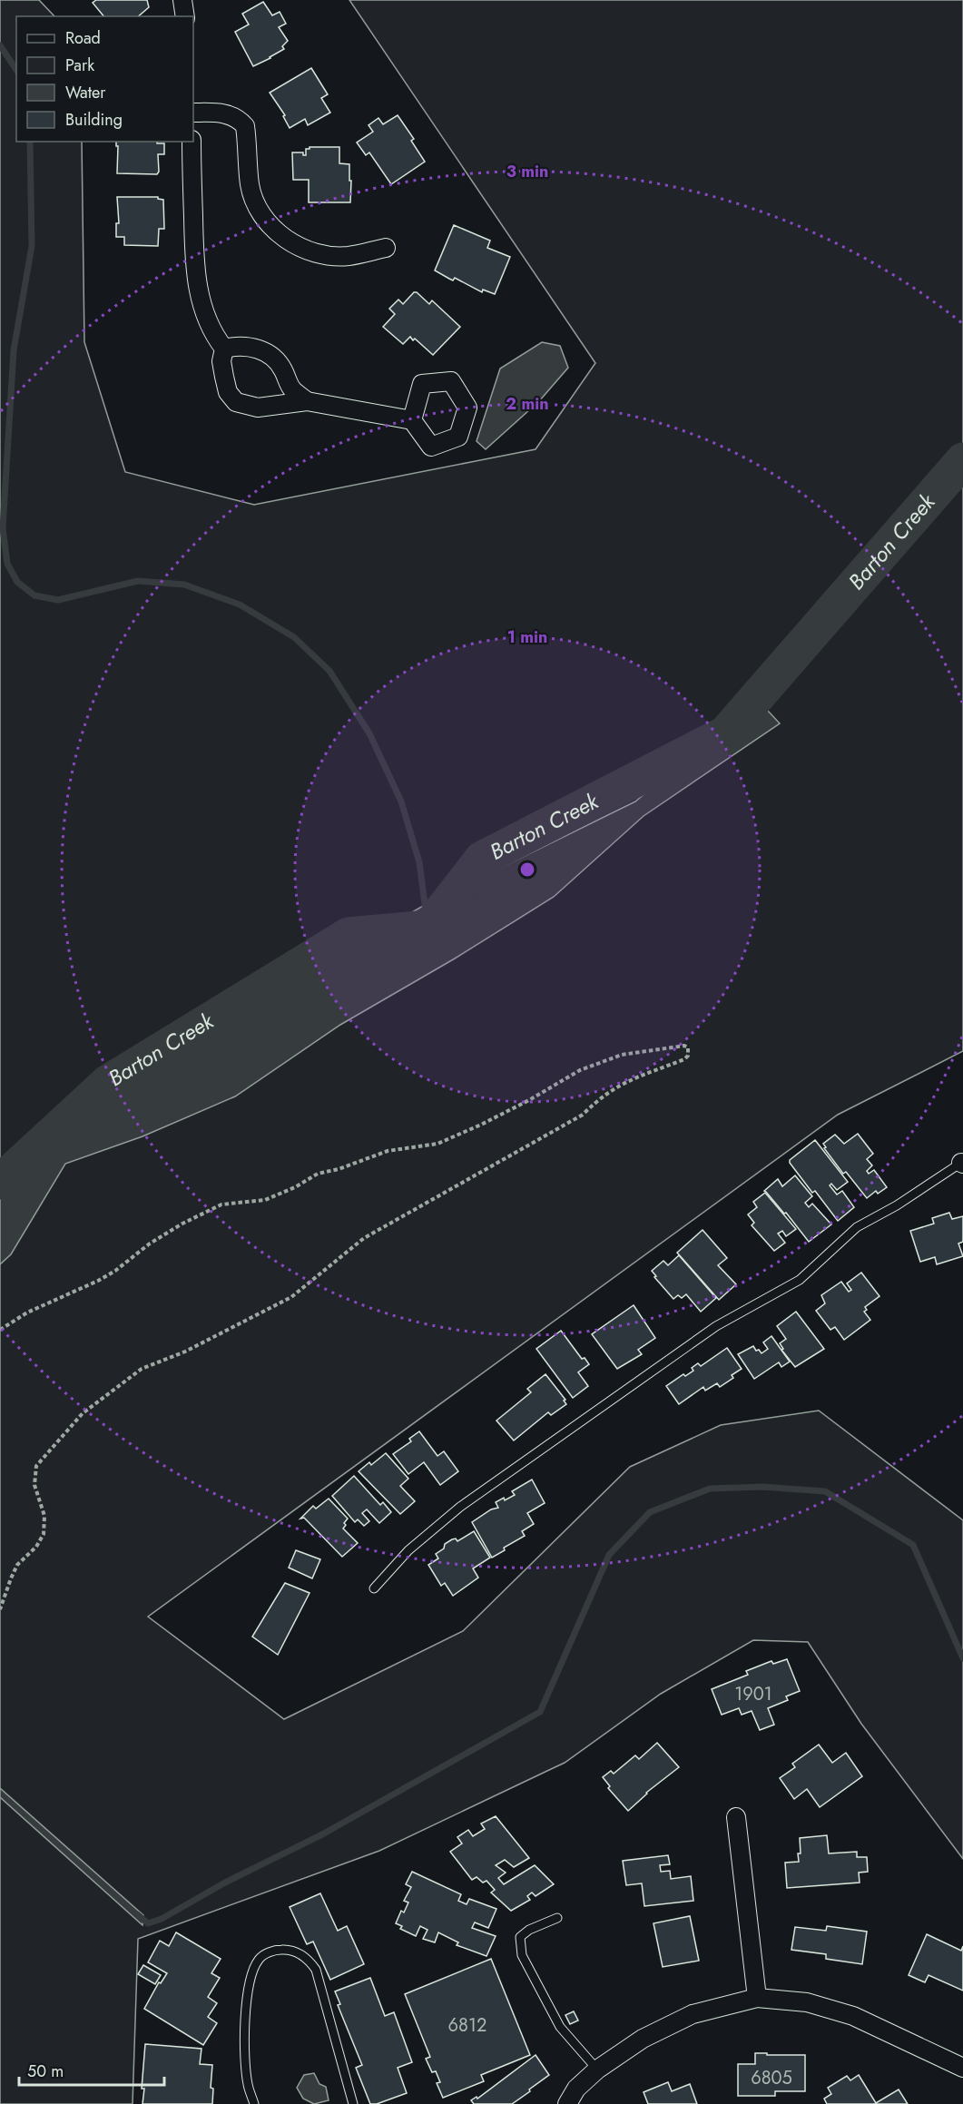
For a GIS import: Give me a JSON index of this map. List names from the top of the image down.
{
  "water": ["Barton Creek"],
  "house_numbers": ["1901", "6812", "6805"],
  "legend": [
    "Road",
    "Park",
    "Water",
    "Building"
  ],
  "scale_bar": "50 m",
  "rings": ["3 min", "2 min", "1 min"]
}
